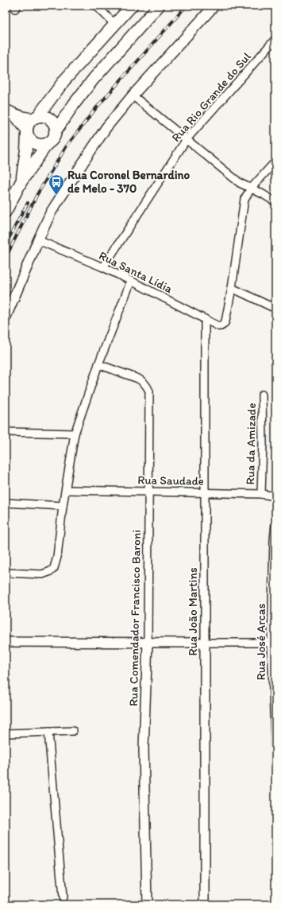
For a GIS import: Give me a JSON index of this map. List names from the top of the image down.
{
  "streets": {
    "street": [
      "Rua Rio Grande do Sul",
      "Rua Santa Lídia",
      "Rua da Amizade",
      "Rua Saudade",
      "Rua João Martins",
      "Rua Comendador Francisco Baroni",
      "Rua José Arcas"
    ]
  },
  "crossings": [
    ["Rua Rio Grande do Sul", "Rua Santa Lídia"],
    ["Rua Santa Lídia", "Rua João Martins"],
    ["Rua da Amizade", "Rua Saudade"],
    ["Rua Saudade", "Rua João Martins"],
    ["Rua Saudade", "Rua Comendador Francisco Baroni"]
  ],
  "places": {
    "bus stop": ["Rua Coronel Bernardino de Melo - 370"]
  }
}
